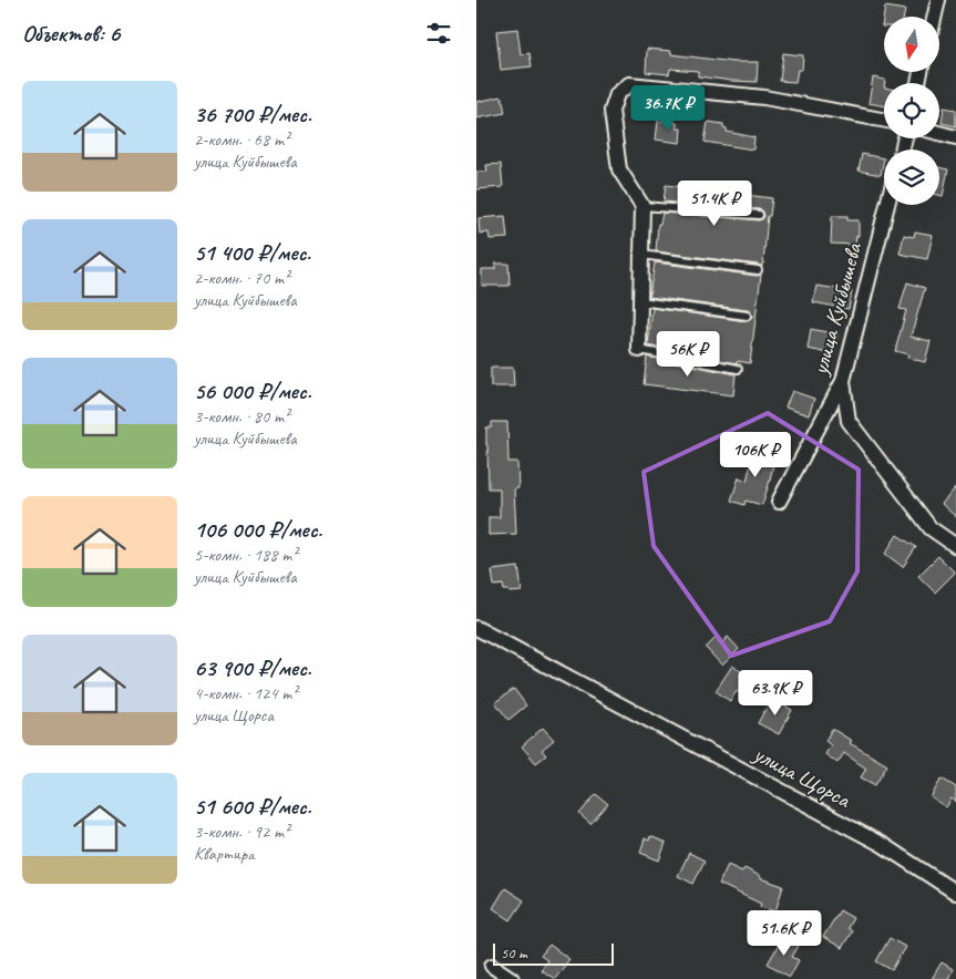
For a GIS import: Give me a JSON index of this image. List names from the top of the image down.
{
  "streets": {
    "street": ["улица Куйбышева", "улица Щорса"]
  },
  "scale_bar": "50 m",
  "north": "bottom",
  "page": {
    "heading": "Объектов: 6",
    "list": [
      {
        "name": "36 700 ₽/мес.",
        "note": "2-комн. · 68 m² · улица Куйбышева"
      },
      {
        "name": "51 400 ₽/мес.",
        "note": "2-комн. · 70 m² · улица Куйбышева"
      },
      {
        "name": "56 000 ₽/мес.",
        "note": "3-комн. · 80 m² · улица Куйбышева"
      },
      {
        "name": "106 000 ₽/мес.",
        "note": "5-комн. · 188 m² · улица Куйбышева"
      },
      {
        "name": "63 900 ₽/мес.",
        "note": "4-комн. · 124 m² · улица Щорса"
      },
      {
        "name": "51 600 ₽/мес.",
        "note": "3-комн. · 92 m² · Квартира"
      }
    ],
    "price": [
      "36.7K ₽",
      "51.4K ₽",
      "56K ₽",
      "106K ₽",
      "63.9K ₽",
      "51.6K ₽"
    ],
    "scale": "50 m"
  }
}
